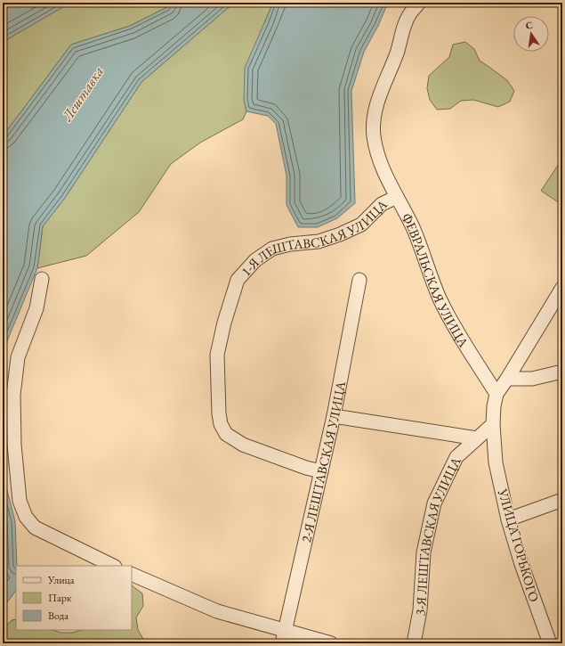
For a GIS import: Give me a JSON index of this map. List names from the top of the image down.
{
  "streets": {
    "street": [
      "1-Я ЛЕШТАВСКАЯ УЛИЦА",
      "ФЕВРАЛЬСКАЯ УЛИЦА",
      "2-Я ЛЕШТАВСКАЯ УЛИЦА",
      "3-Я ЛЕШТАВСКАЯ УЛИЦА",
      "УЛИЦА ГОРЬКОГО"
    ]
  },
  "crossings": [
    ["1-Я ЛЕШТАВСКАЯ УЛИЦА", "ФЕВРАЛЬСКАЯ УЛИЦА"],
    ["1-Я ЛЕШТАВСКАЯ УЛИЦА", "2-Я ЛЕШТАВСКАЯ УЛИЦА"],
    ["ФЕВРАЛЬСКАЯ УЛИЦА", "УЛИЦА ГОРЬКОГО"],
    ["3-Я ЛЕШТАВСКАЯ УЛИЦА", "УЛИЦА ГОРЬКОГО"]
  ],
  "water": ["Лештавка"],
  "legend": ["Улица", "Парк", "Вода"],
  "north": "top"
}
